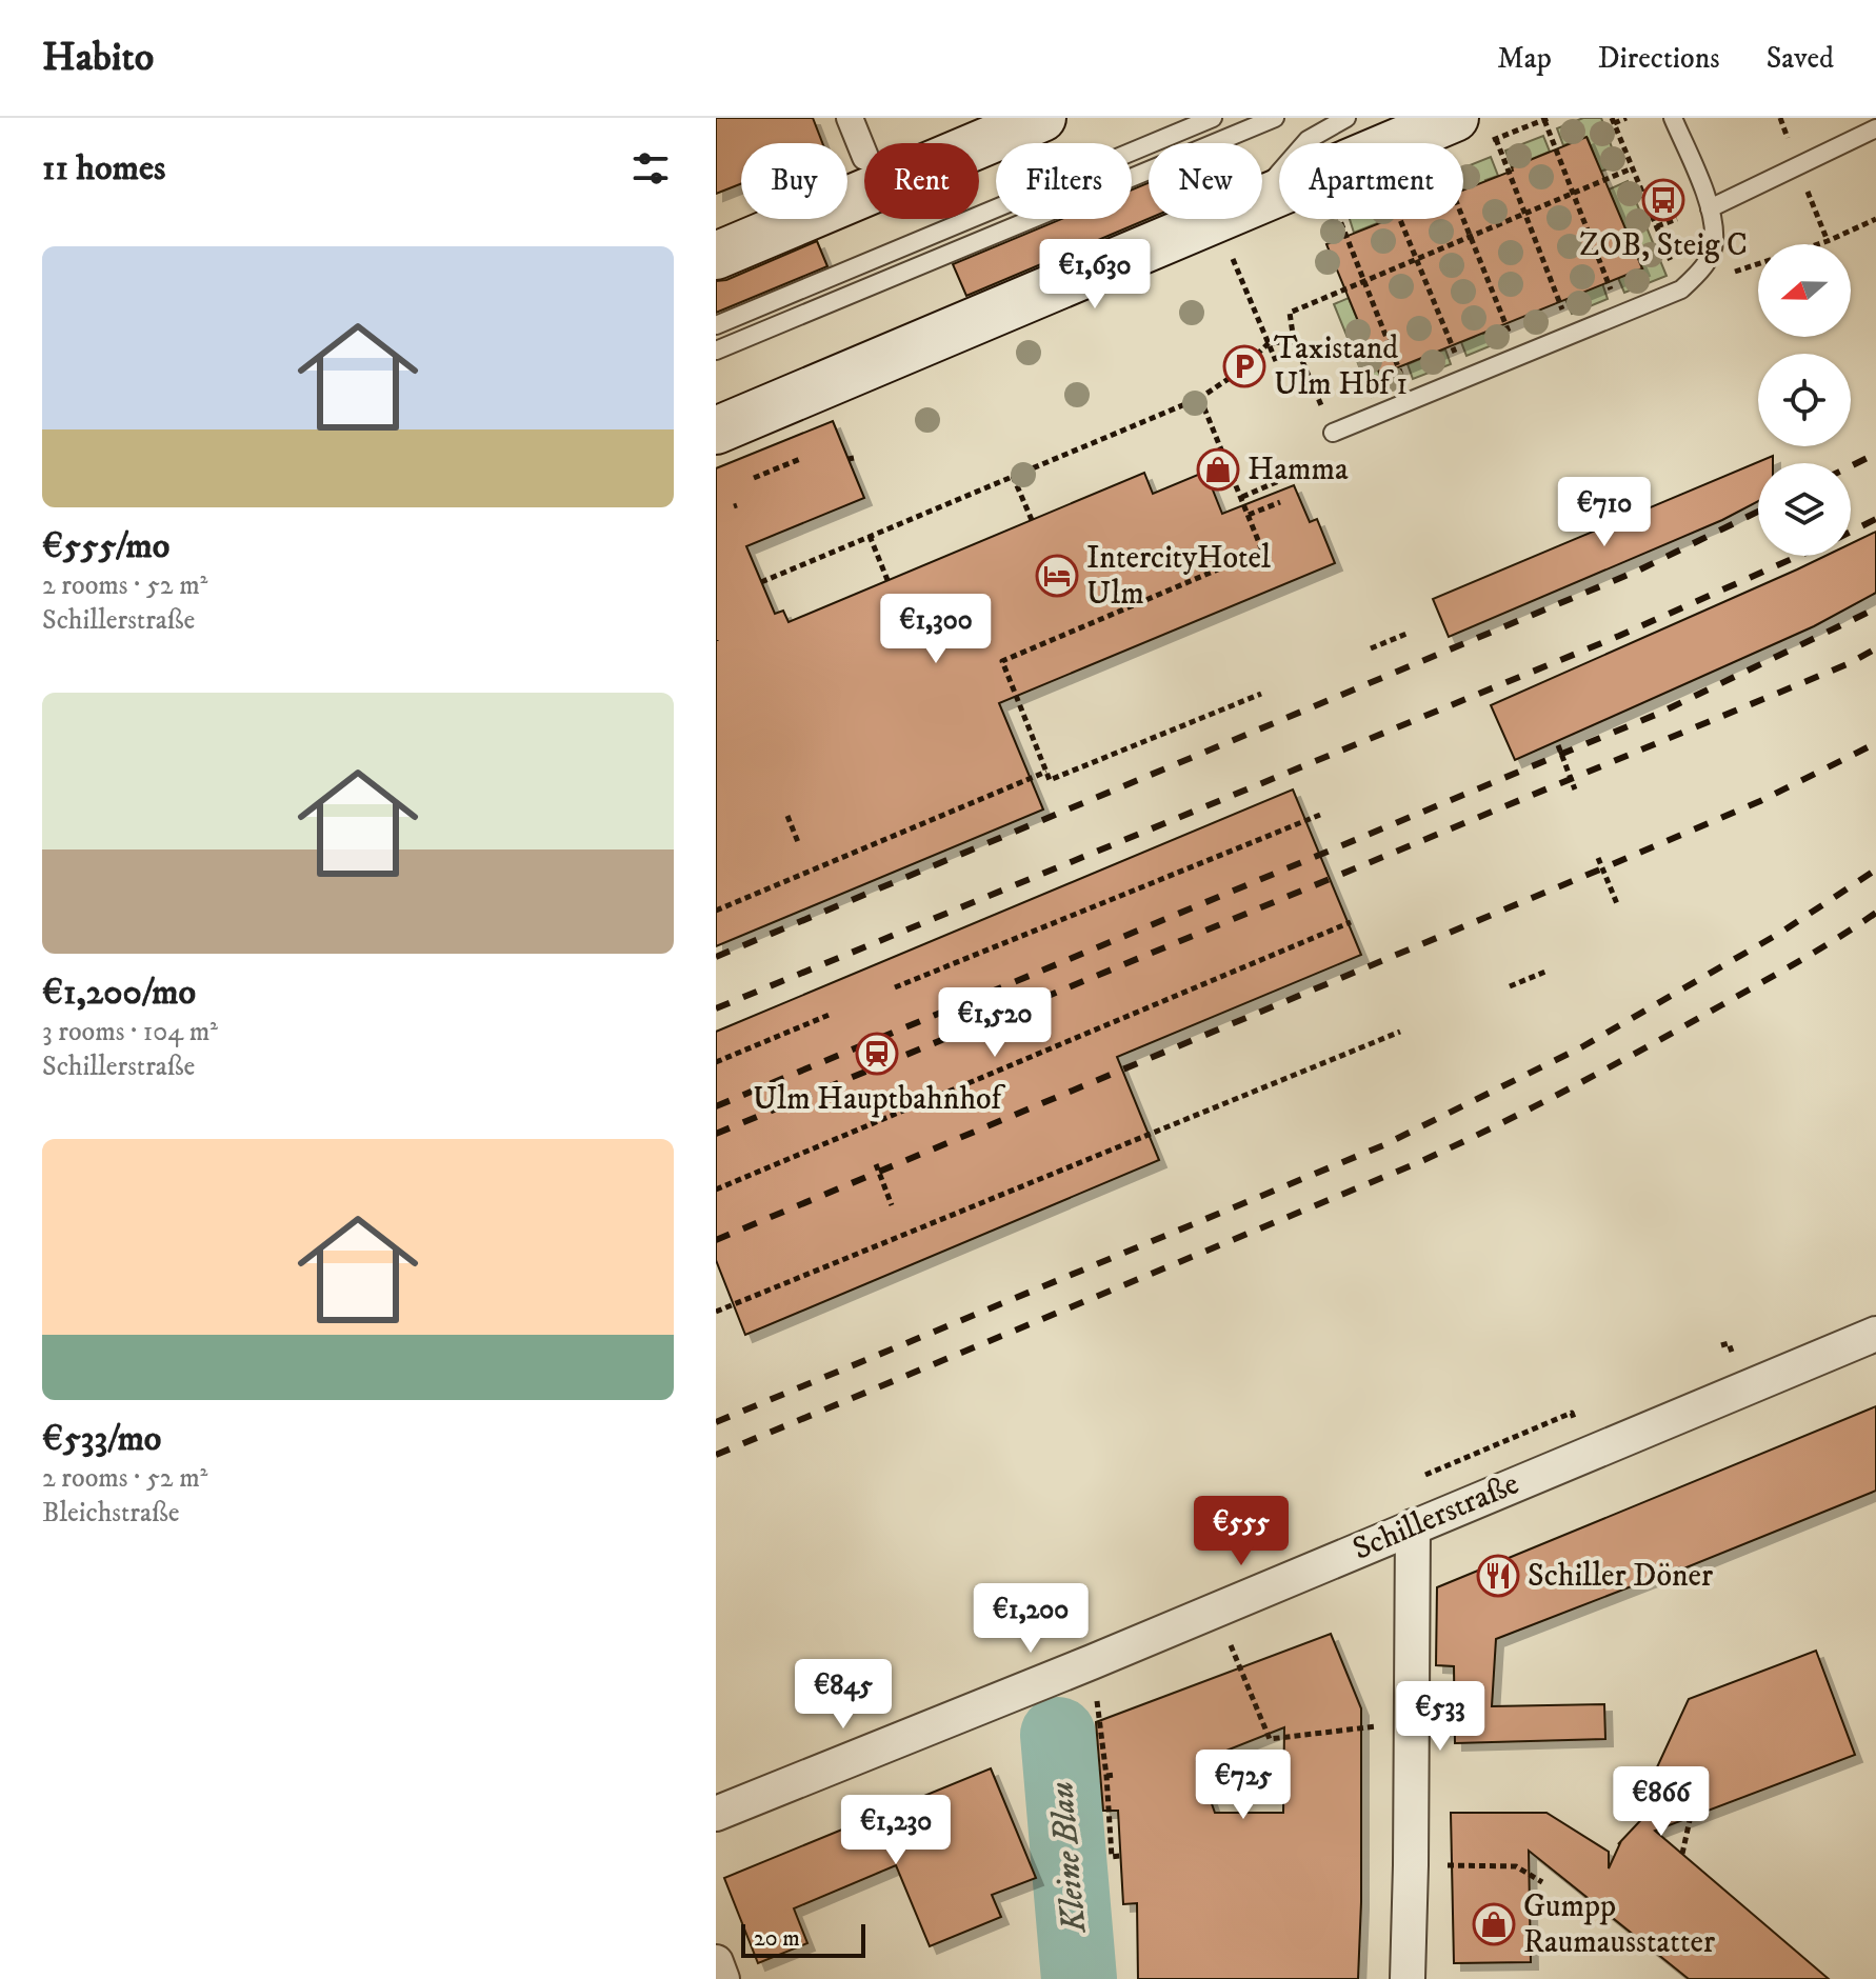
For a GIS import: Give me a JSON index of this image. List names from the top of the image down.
{
  "streets": {
    "street": ["Schillerstraße"]
  },
  "water": ["Kleine Blau"],
  "places": {
    "bus stop": ["ZOB, Steig C"],
    "parking": ["Taxistand Ulm Hbf 1"],
    "shop": ["Hamma", "Gumpp Raumausstatter"],
    "hotel": ["IntercityHotel Ulm"],
    "station": ["Ulm Hauptbahnhof"],
    "restaurant": ["Schiller Döner"]
  },
  "scale_bar": "20 m",
  "north": "left",
  "page": {
    "header": "Habito",
    "nav": ["Map", "Directions", "Saved"],
    "heading": "11 homes",
    "chip": [
      "Buy",
      "Rent",
      "Filters",
      "New",
      "Apartment"
    ],
    "list": [
      {
        "name": "€555/mo",
        "note": "2 rooms · 52 m² · Schillerstraße"
      },
      {
        "name": "€1,200/mo",
        "note": "3 rooms · 104 m² · Schillerstraße"
      },
      {
        "name": "€533/mo",
        "note": "2 rooms · 52 m² · Bleichstraße"
      }
    ],
    "price": [
      "€1,630",
      "€710",
      "€1,300",
      "€1,520",
      "€555",
      "€1,200",
      "€845",
      "€533",
      "€725",
      "€866",
      "€1,230"
    ],
    "scale": "20 m"
  }
}
